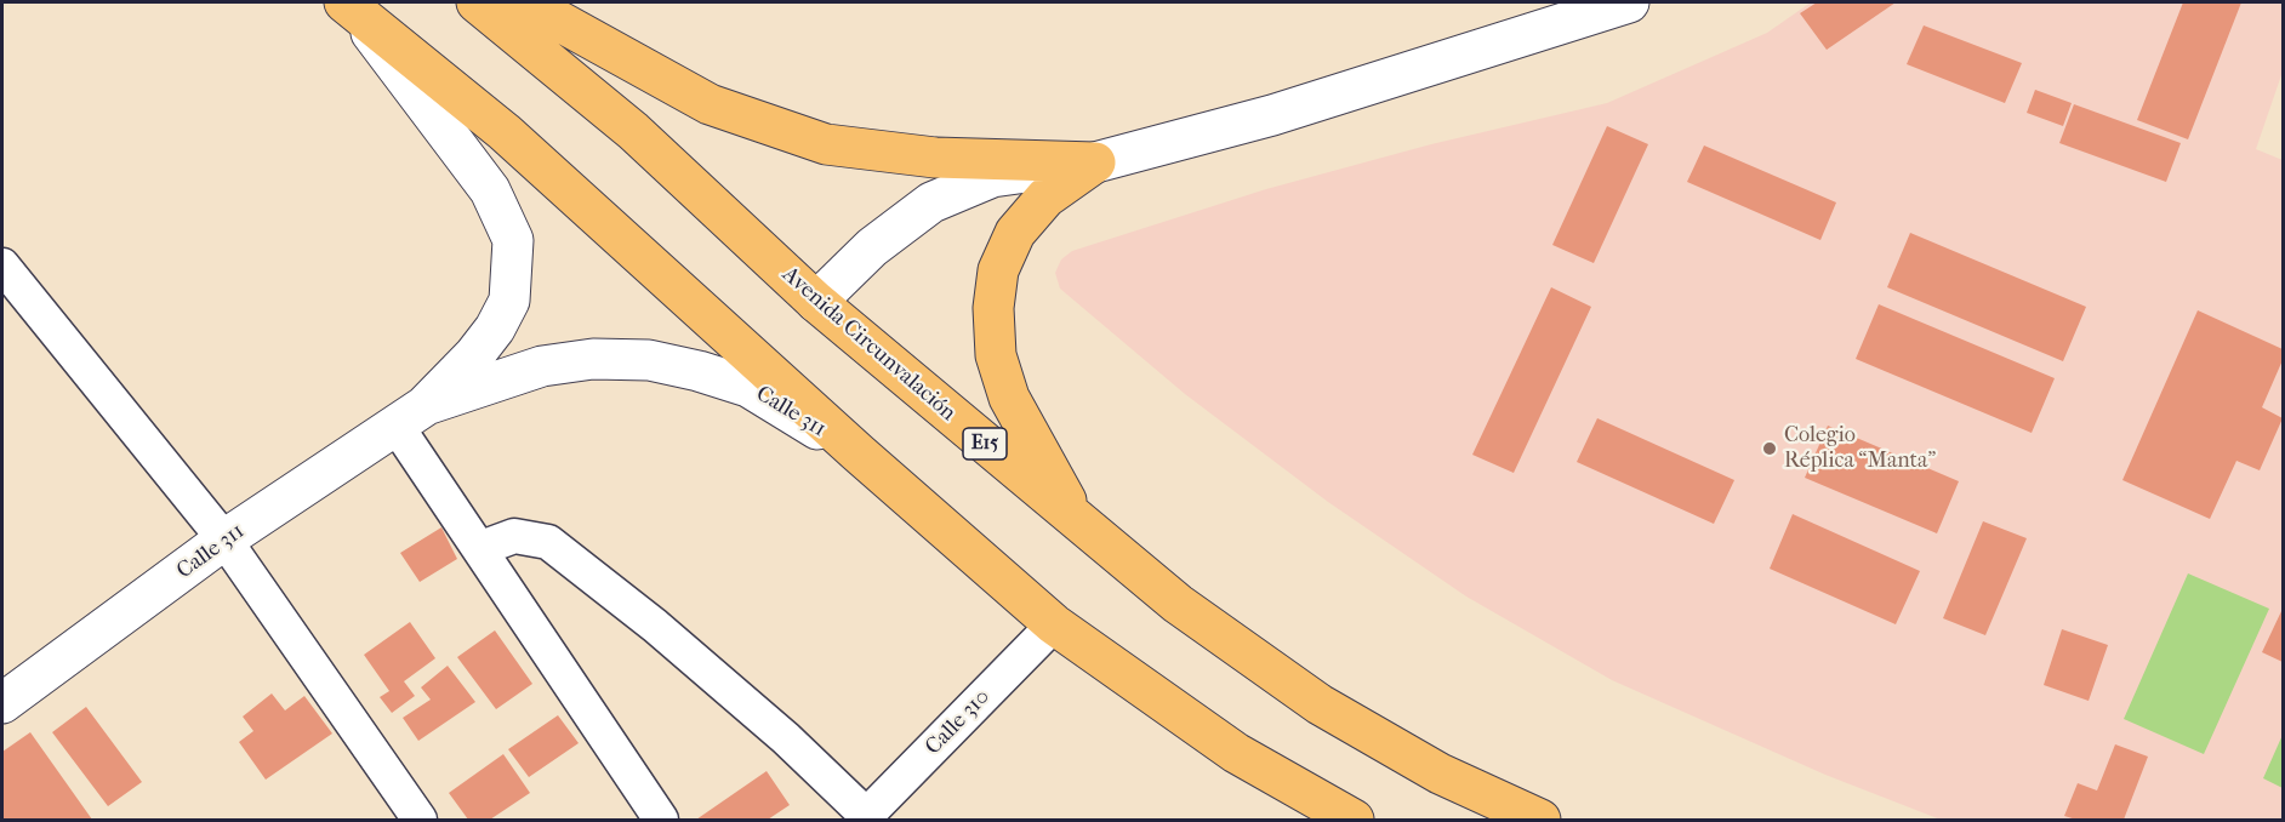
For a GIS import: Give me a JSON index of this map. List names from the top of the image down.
{
  "streets": {
    "highway": ["Avenida Circunvalación", "E15"],
    "street": ["Calle 311", "Calle 310"]
  },
  "places": ["Colegio Réplica “Manta”"]
}
